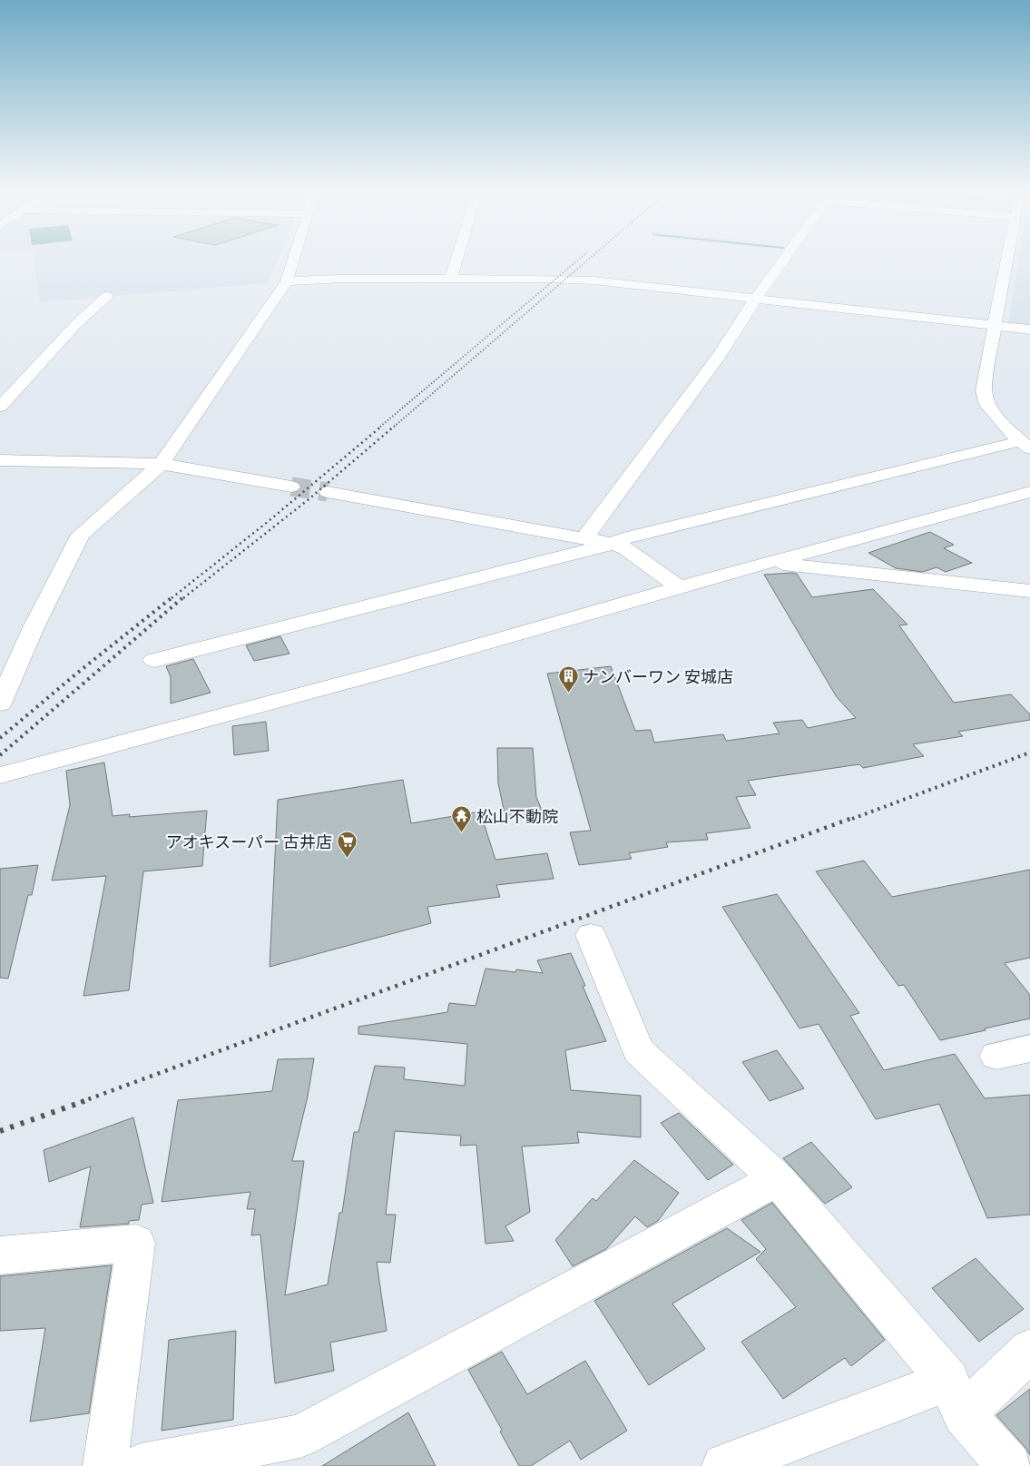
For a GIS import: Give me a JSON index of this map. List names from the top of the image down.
{
  "places": {
    "building": ["ナンバーワン 安城店"],
    "temple": ["松山不動院"],
    "supermarket": ["アオキスーパー 古井店"]
  }
}
